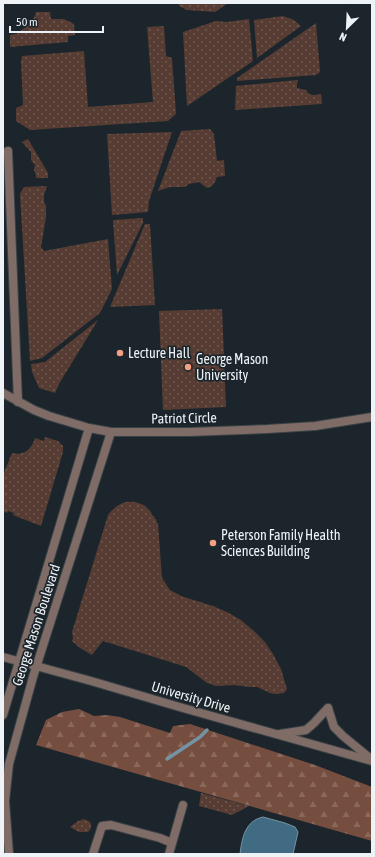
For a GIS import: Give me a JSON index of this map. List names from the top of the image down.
{
  "streets": {
    "street": ["Patriot Circle", "George Mason Boulevard", "University Drive"]
  },
  "crossings": [
    ["Patriot Circle", "George Mason Boulevard"],
    ["George Mason Boulevard", "University Drive"]
  ],
  "places": ["Lecture Hall", "George Mason University", "Peterson Family Health Sciences Building"],
  "scale_bar": "50 m",
  "north": "bottom left"
}
